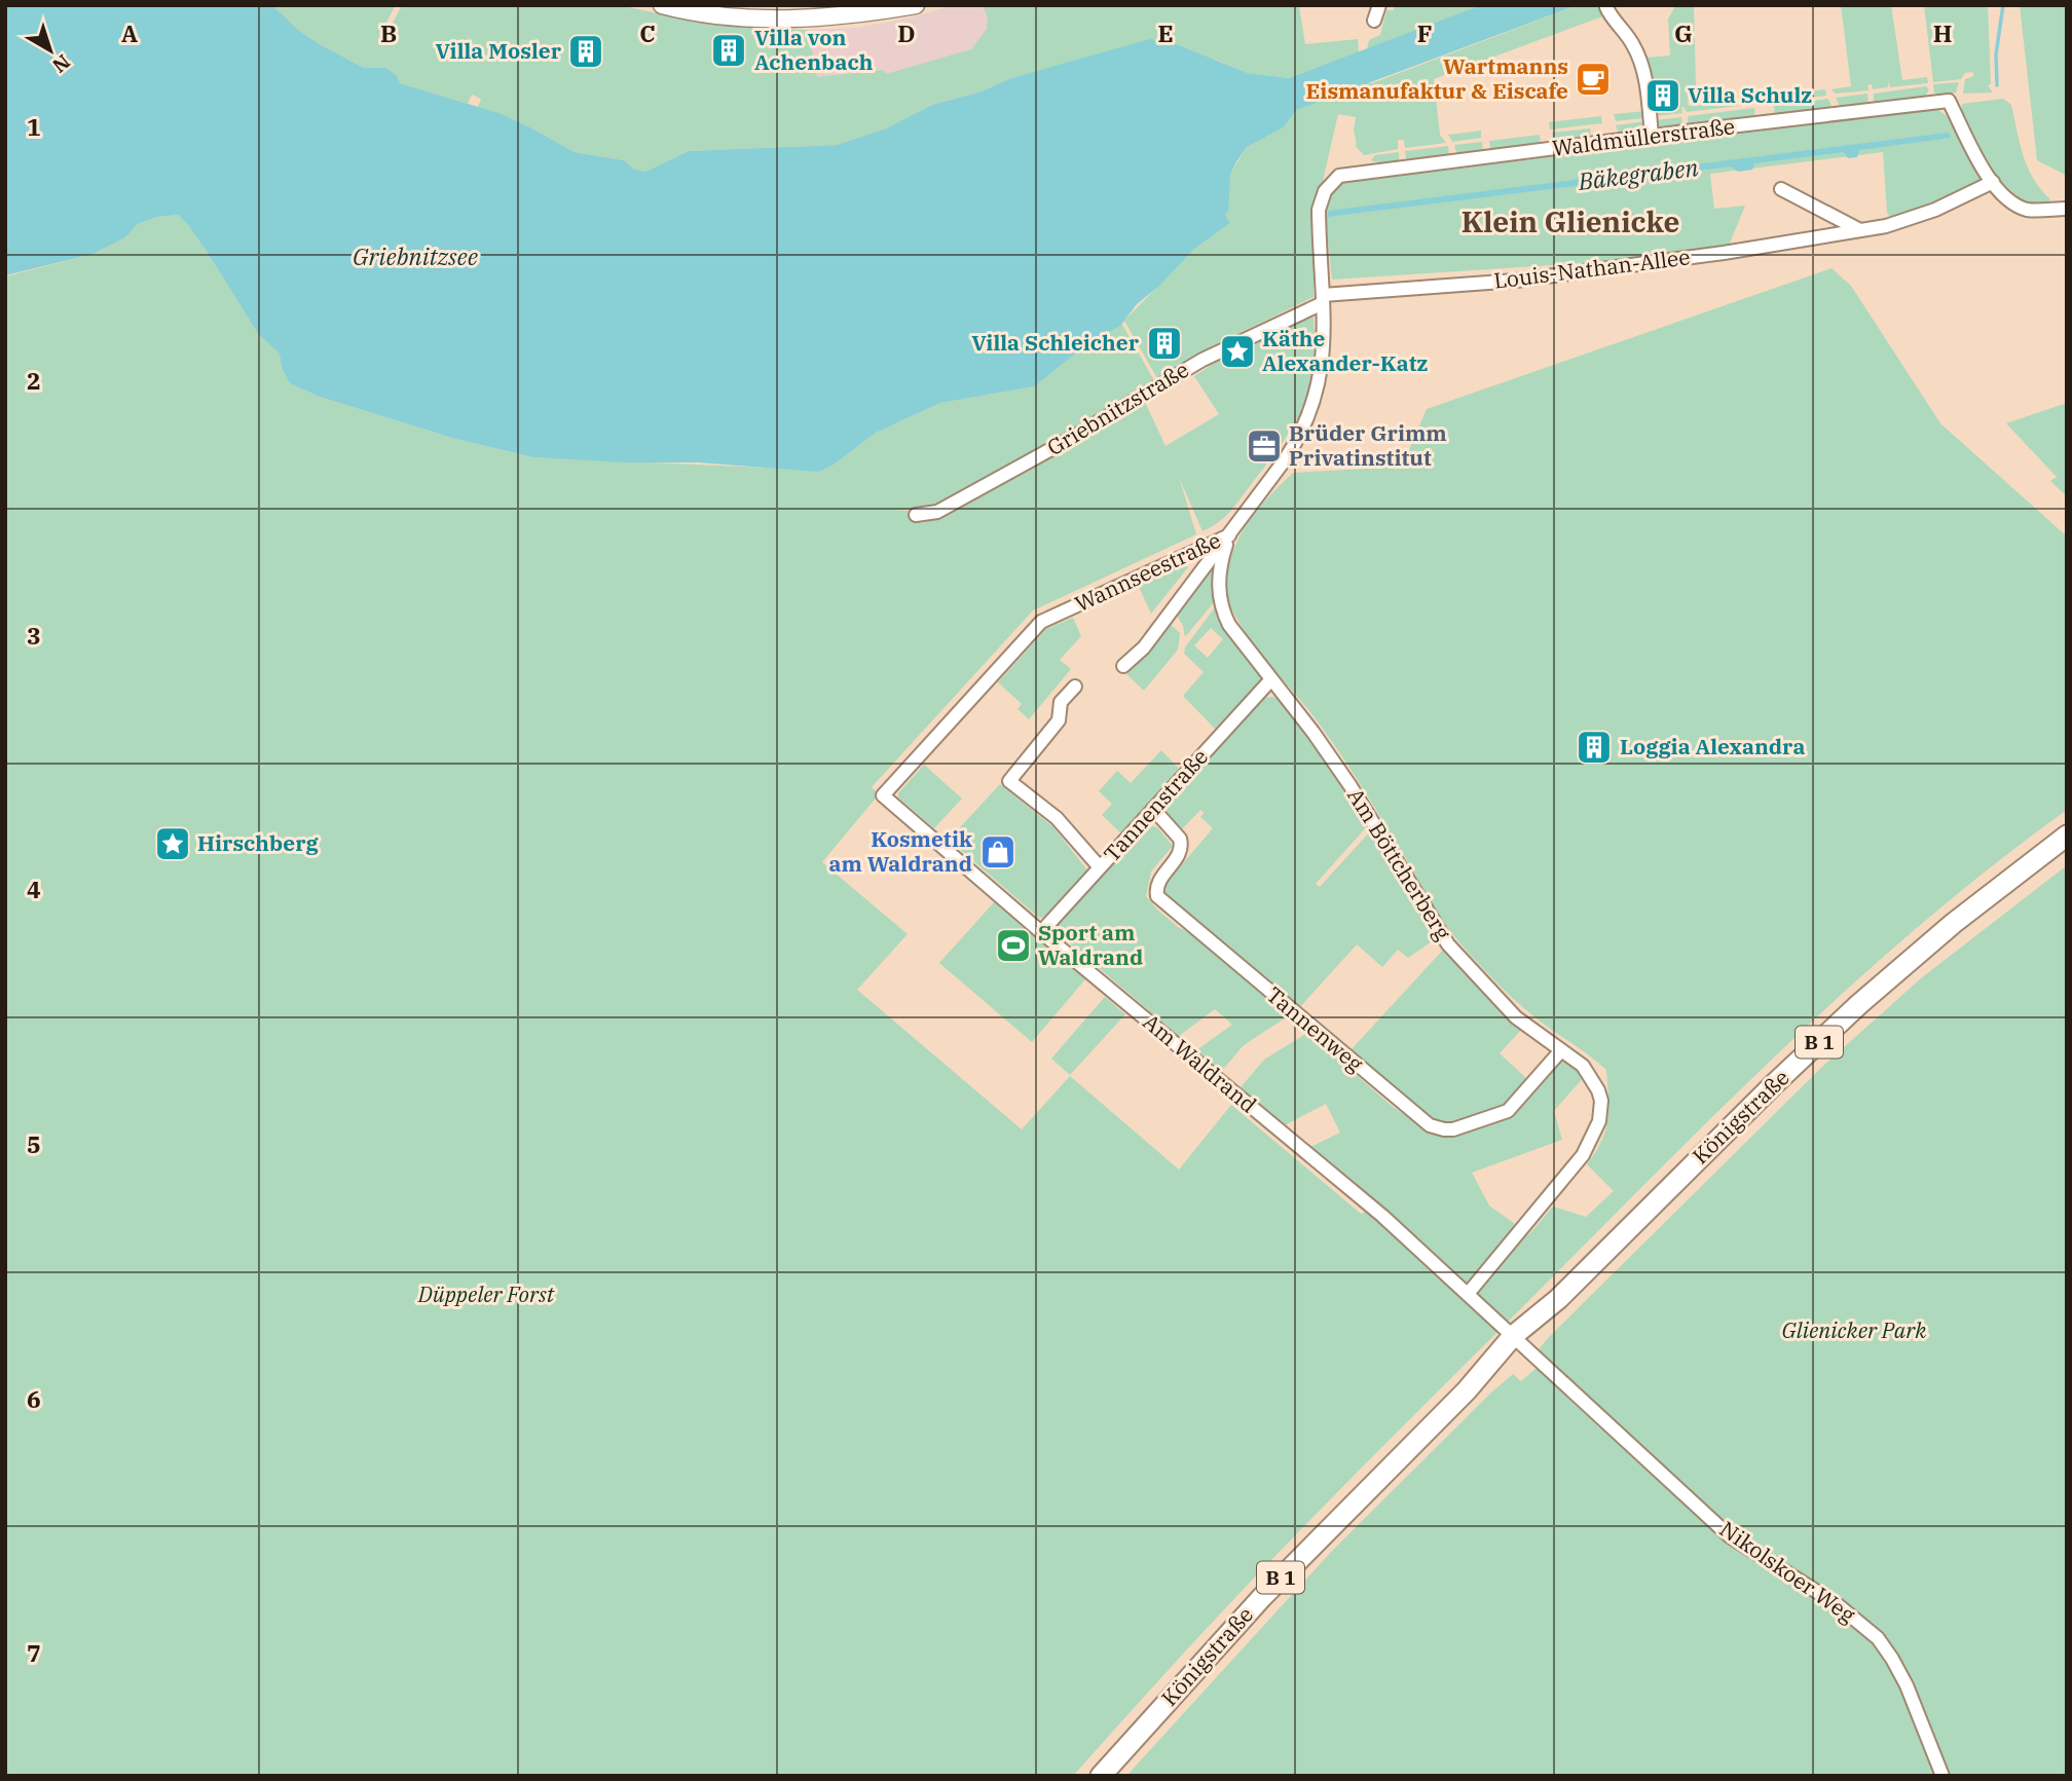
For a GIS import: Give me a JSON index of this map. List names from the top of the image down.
{
  "streets": {
    "main road": ["B 1", "Königstraße"],
    "street": [
      "Waldmüllerstraße",
      "Louis-Nathan-Allee",
      "Griebnitzstraße",
      "Wannseestraße",
      "Tannenstraße",
      "Am Böttcherberg",
      "Tannenweg",
      "Am Waldrand",
      "Nikolskoer Weg"
    ]
  },
  "crossings": [
    ["Waldmüllerstraße", "Louis-Nathan-Allee"],
    ["Waldmüllerstraße", "Wannseestraße"],
    ["Louis-Nathan-Allee", "Griebnitzstraße"],
    ["Louis-Nathan-Allee", "Wannseestraße"],
    ["Griebnitzstraße", "Wannseestraße"],
    ["Wannseestraße", "Am Böttcherberg"],
    ["Wannseestraße", "Am Waldrand"],
    ["Tannenstraße", "Am Böttcherberg"],
    ["Tannenstraße", "Tannenweg"],
    ["Tannenstraße", "Am Waldrand"],
    ["Am Böttcherberg", "Tannenweg"],
    ["Am Böttcherberg", "Am Waldrand"],
    ["Am Waldrand", "Königstraße"],
    ["Am Waldrand", "Nikolskoer Weg"],
    ["Königstraße", "Nikolskoer Weg"]
  ],
  "districts": ["Klein Glienicke"],
  "water": ["Bäkegraben", "Griebnitzsee"],
  "parks": ["Düppeler Forst", "Glienicker Park"],
  "places": {
    "building": [
      "Villa von Achenbach",
      "Villa Mosler",
      "Villa Schulz",
      "Villa Schleicher",
      "Loggia Alexandra"
    ],
    "cafe": ["Wartmanns Eismanufaktur & Eiscafe"],
    "place": ["Käthe Alexander-Katz", "Hirschberg"],
    "office": ["Brüder Grimm Privatinstitut"],
    "shop": ["Kosmetik am Waldrand"],
    "sports": ["Sport am Waldrand"]
  },
  "north": "bottom right",
  "grid": {
    "columns": [
      "A",
      "B",
      "C",
      "D",
      "E",
      "F",
      "G",
      "H"
    ],
    "rows": [
      "1",
      "2",
      "3",
      "4",
      "5",
      "6",
      "7"
    ]
  }
}
